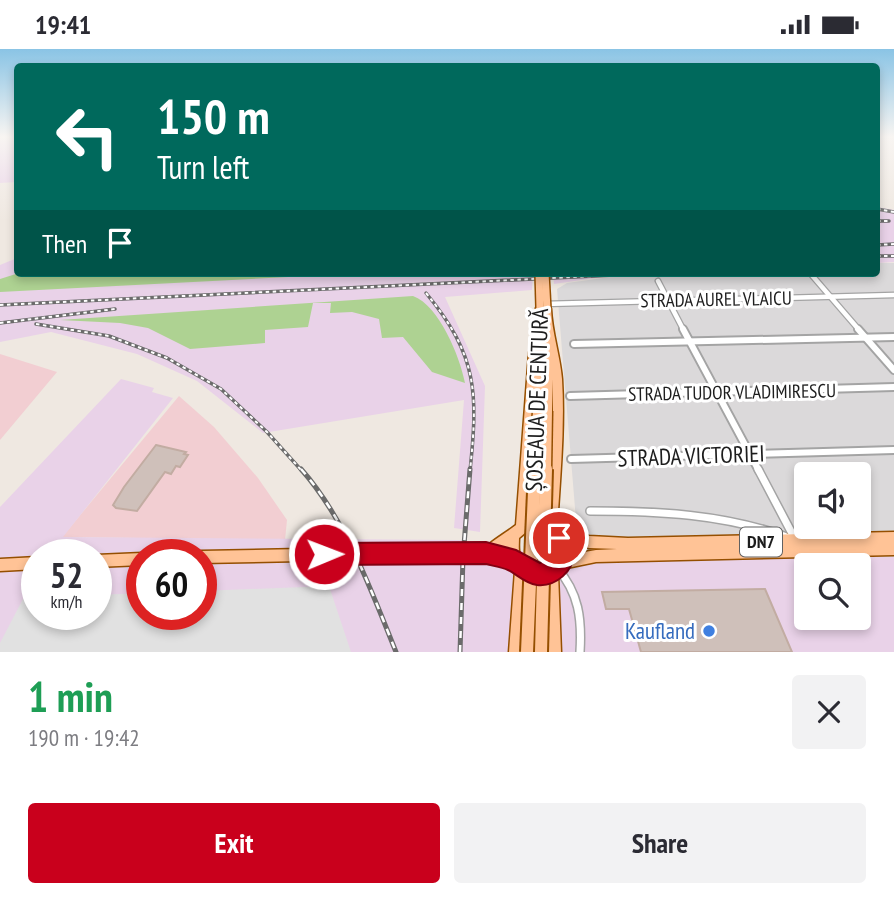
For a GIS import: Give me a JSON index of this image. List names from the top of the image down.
{
  "streets": {
    "main road": ["ȘOSEAUA DE CENTURĂ", "DN7"],
    "street": ["STRADA AUREL VLAICU", "STRADA TUDOR VLADIMIRESCU", "STRADA VICTORIEI"]
  },
  "crossings": [
    ["STRADA AUREL VLAICU", "ȘOSEAUA DE CENTURĂ"]
  ],
  "places": ["Kaufland"],
  "page": {
    "status": "19:41",
    "turn": ["150 m", "Turn left"],
    "then": "Then",
    "speed": "52 km/h",
    "limit": "60",
    "heading": ["1 min", "190 m · 19:42"],
    "buttons": ["Exit", "Share"]
  }
}
